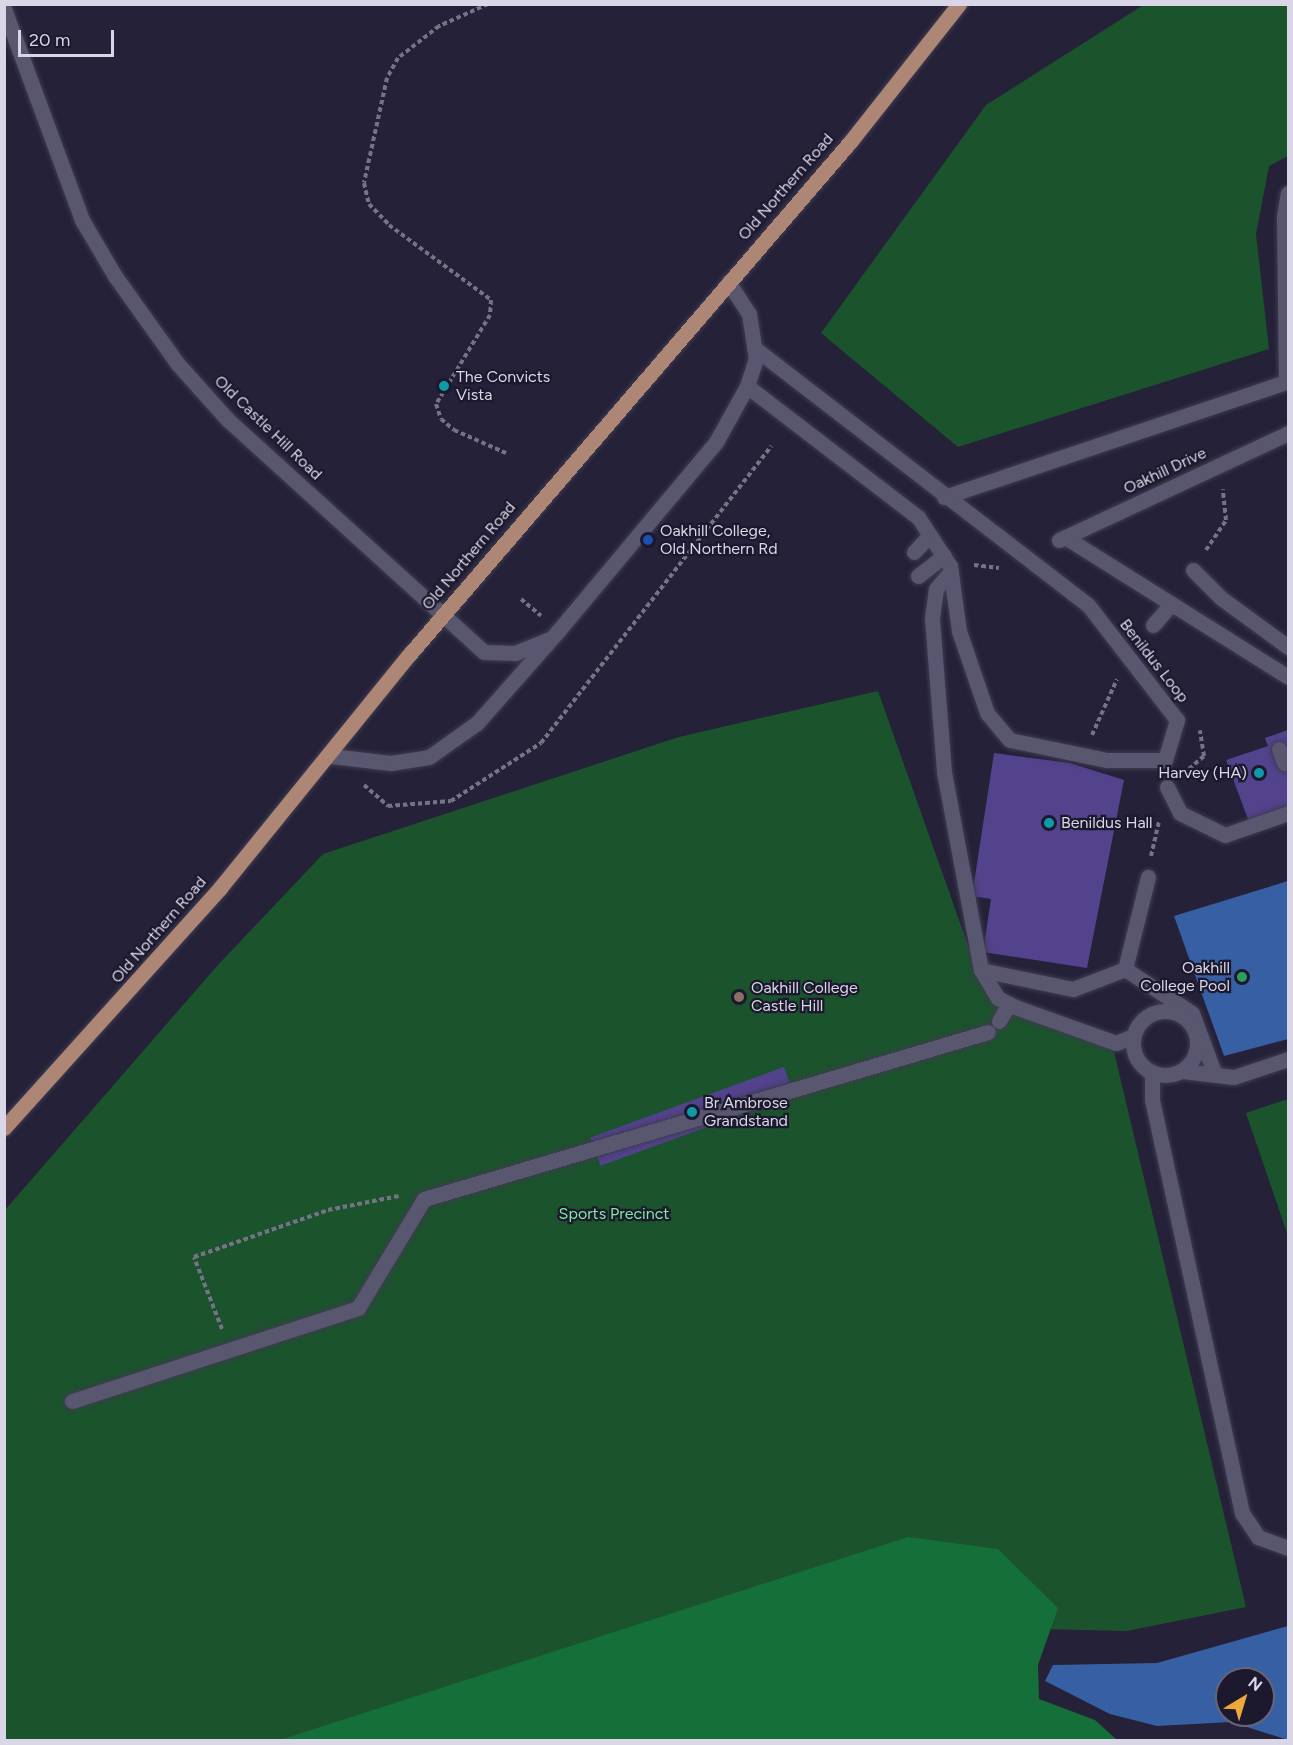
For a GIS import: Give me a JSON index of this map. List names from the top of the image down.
{
  "streets": {
    "main road": ["Old Northern Road"],
    "street": ["Old Castle Hill Road", "Oakhill Drive", "Benildus Loop"]
  },
  "crossings": [
    ["Old Northern Road", "Old Castle Hill Road"]
  ],
  "parks": ["Sports Precinct"],
  "places": [
    "The Convicts Vista",
    "Oakhill College, Old Northern Rd",
    "Harvey (HA)",
    "Benildus Hall",
    "Oakhill College Pool",
    "Oakhill College Castle Hill",
    "Br Ambrose Grandstand"
  ],
  "scale_bar": "20 m",
  "north": "top right"
}
